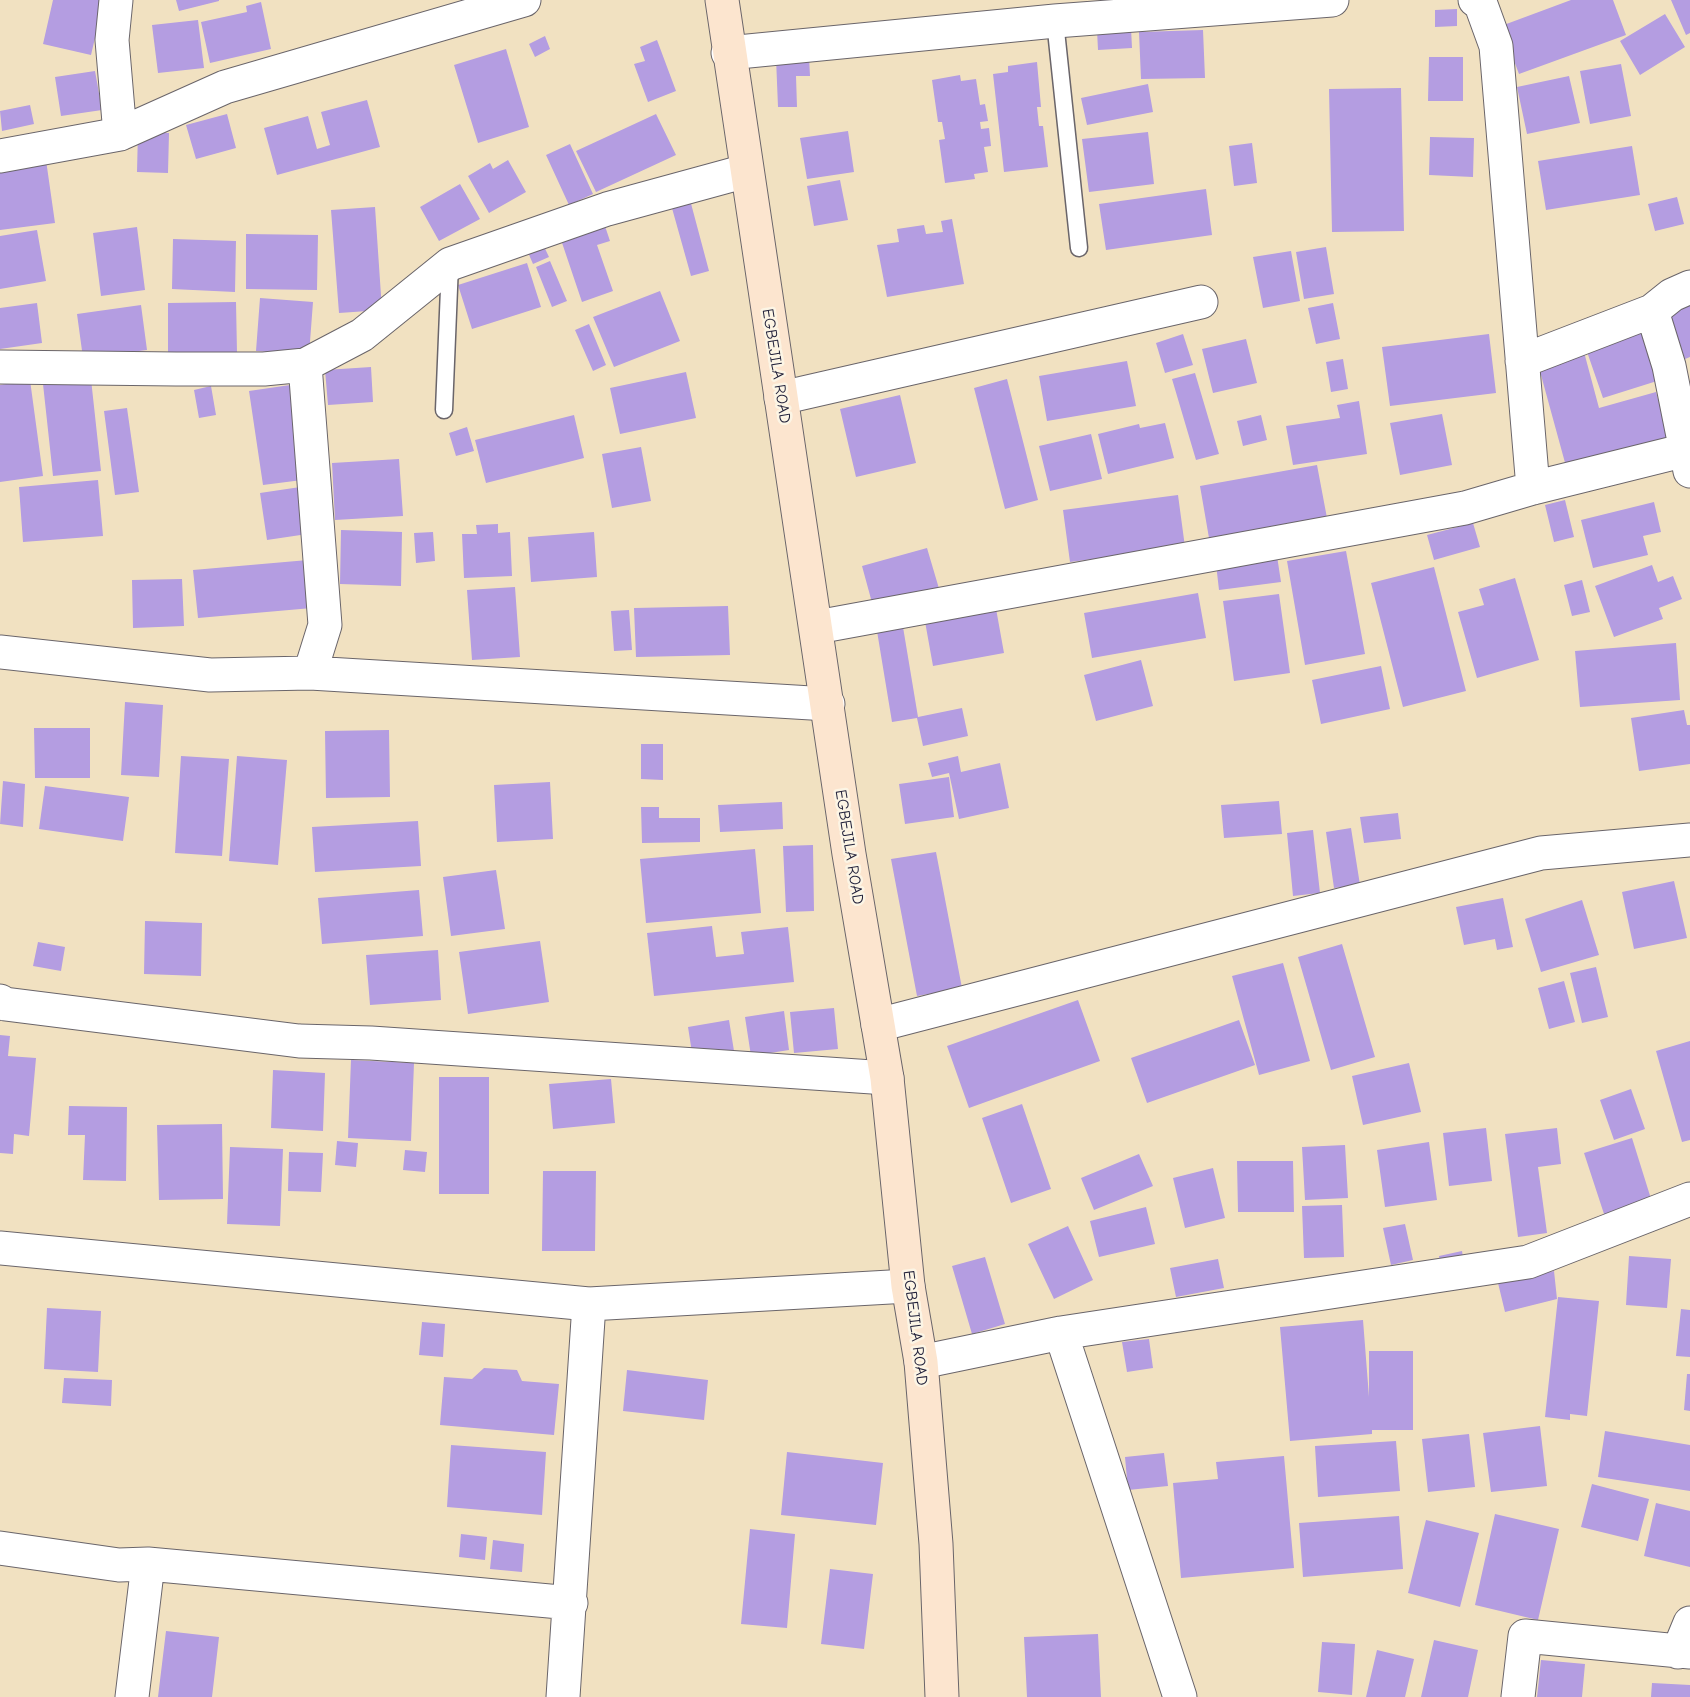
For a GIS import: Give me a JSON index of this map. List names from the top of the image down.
{
  "streets": {
    "street": ["EGBEJILA ROAD"]
  }
}
